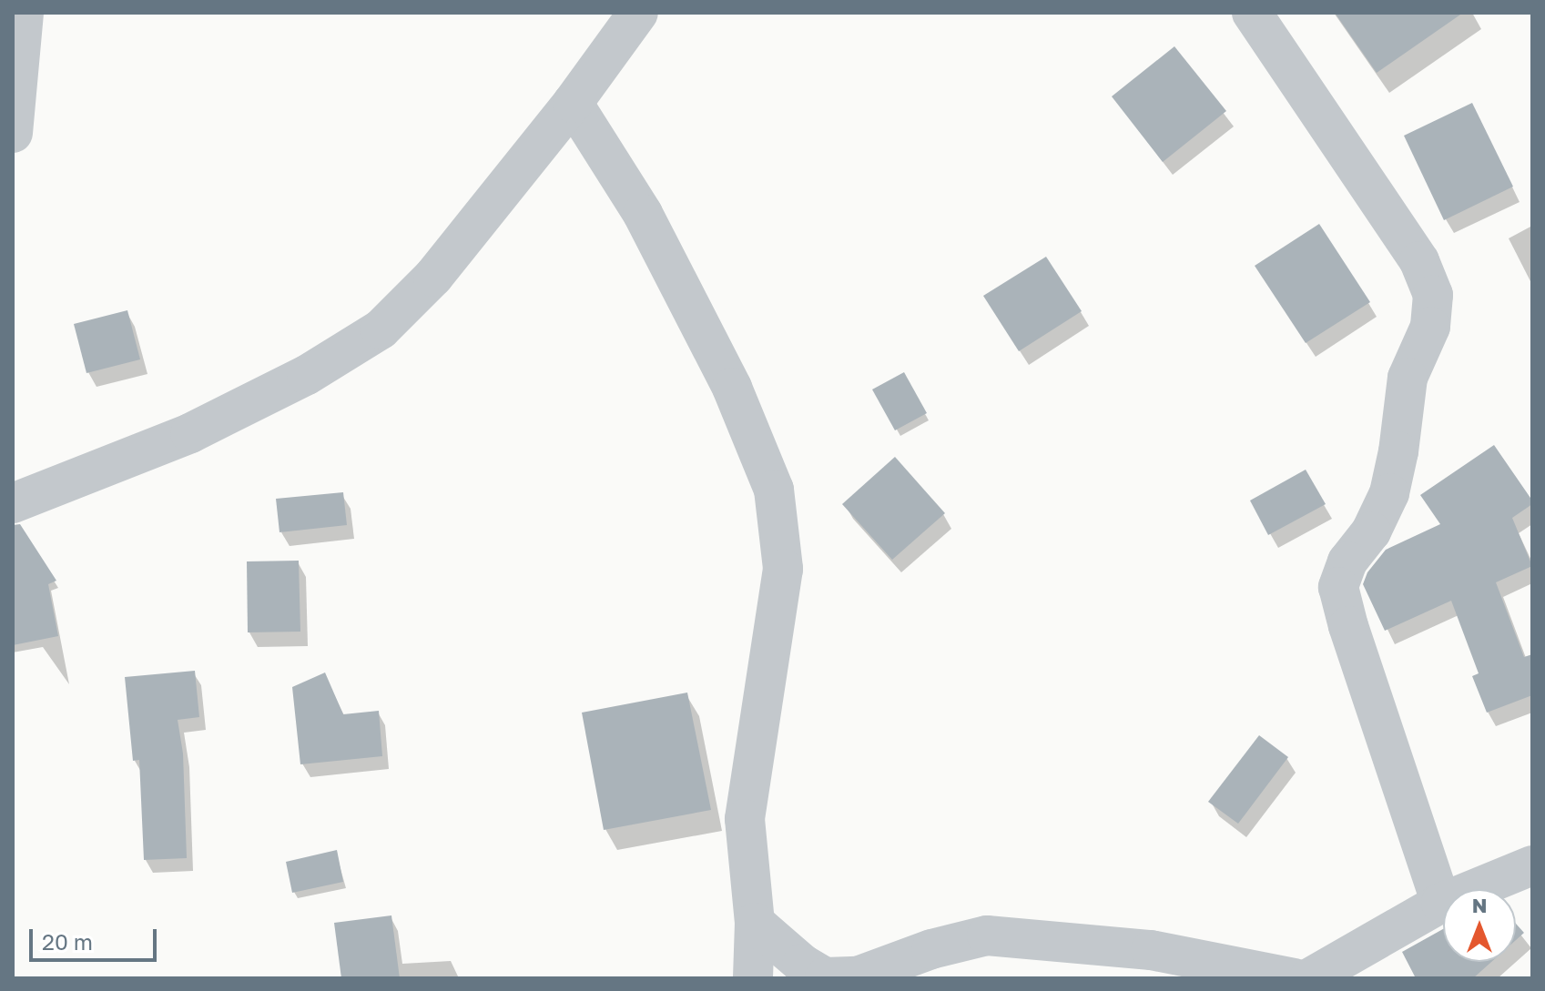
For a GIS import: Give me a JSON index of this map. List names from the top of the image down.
{
  "scale_bar": "20 m",
  "north": "top"
}
